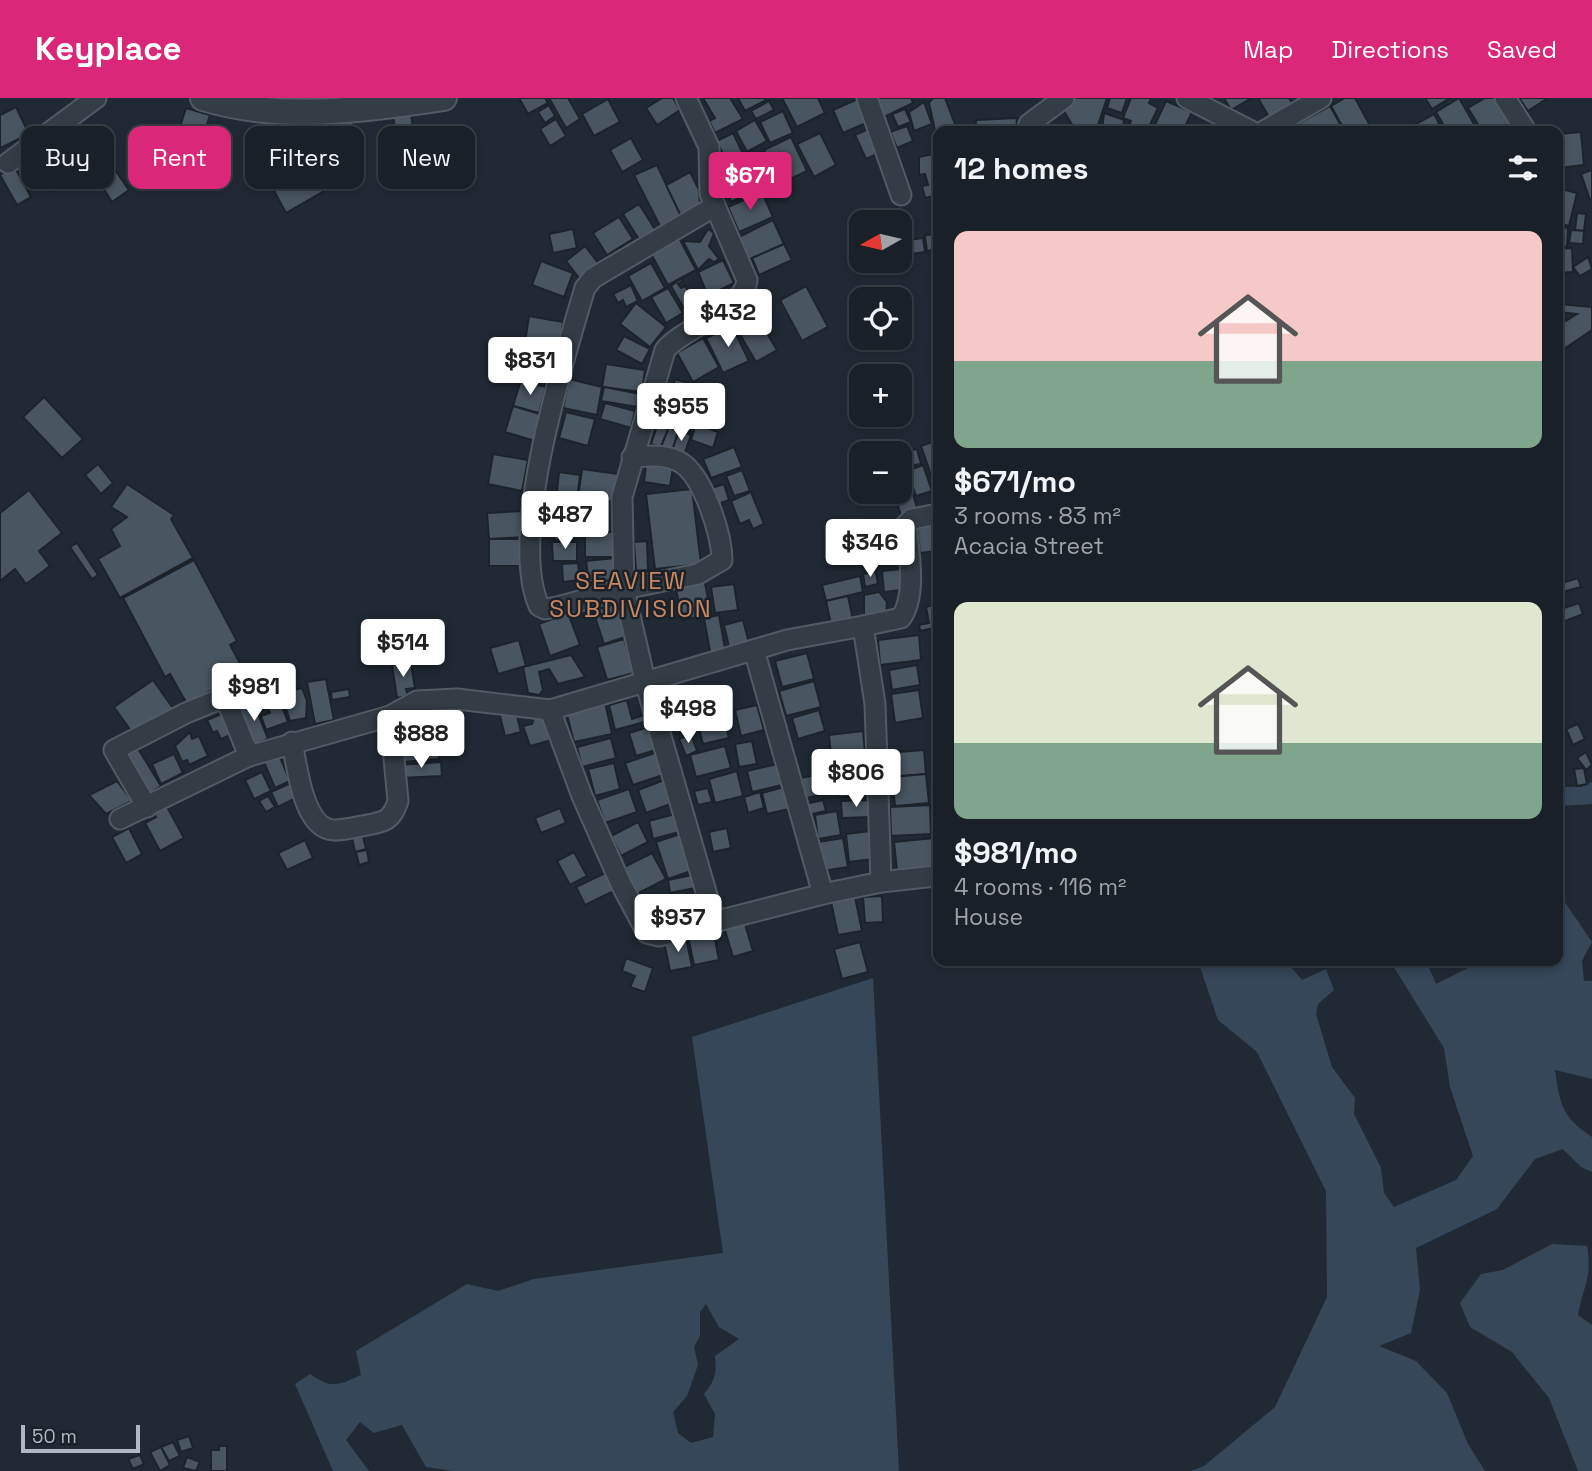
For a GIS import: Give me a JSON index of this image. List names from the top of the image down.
{
  "districts": ["SEAVIEW SUBDIVISION"],
  "scale_bar": "50 m",
  "north": "left",
  "page": {
    "header": "Keyplace",
    "nav": ["Map", "Directions", "Saved"],
    "chip": [
      "Buy",
      "Rent",
      "Filters",
      "New"
    ],
    "heading": "12 homes",
    "price": [
      "$671",
      "$432",
      "$831",
      "$955",
      "$487",
      "$346",
      "$514",
      "$981",
      "$498",
      "$888",
      "$806",
      "$937"
    ],
    "map_buttons": ["+", "−"],
    "list": [
      {
        "name": "$671/mo",
        "note": "3 rooms · 83 m² · Acacia Street"
      },
      {
        "name": "$981/mo",
        "note": "4 rooms · 116 m² · House"
      }
    ],
    "scale": "50 m"
  }
}
